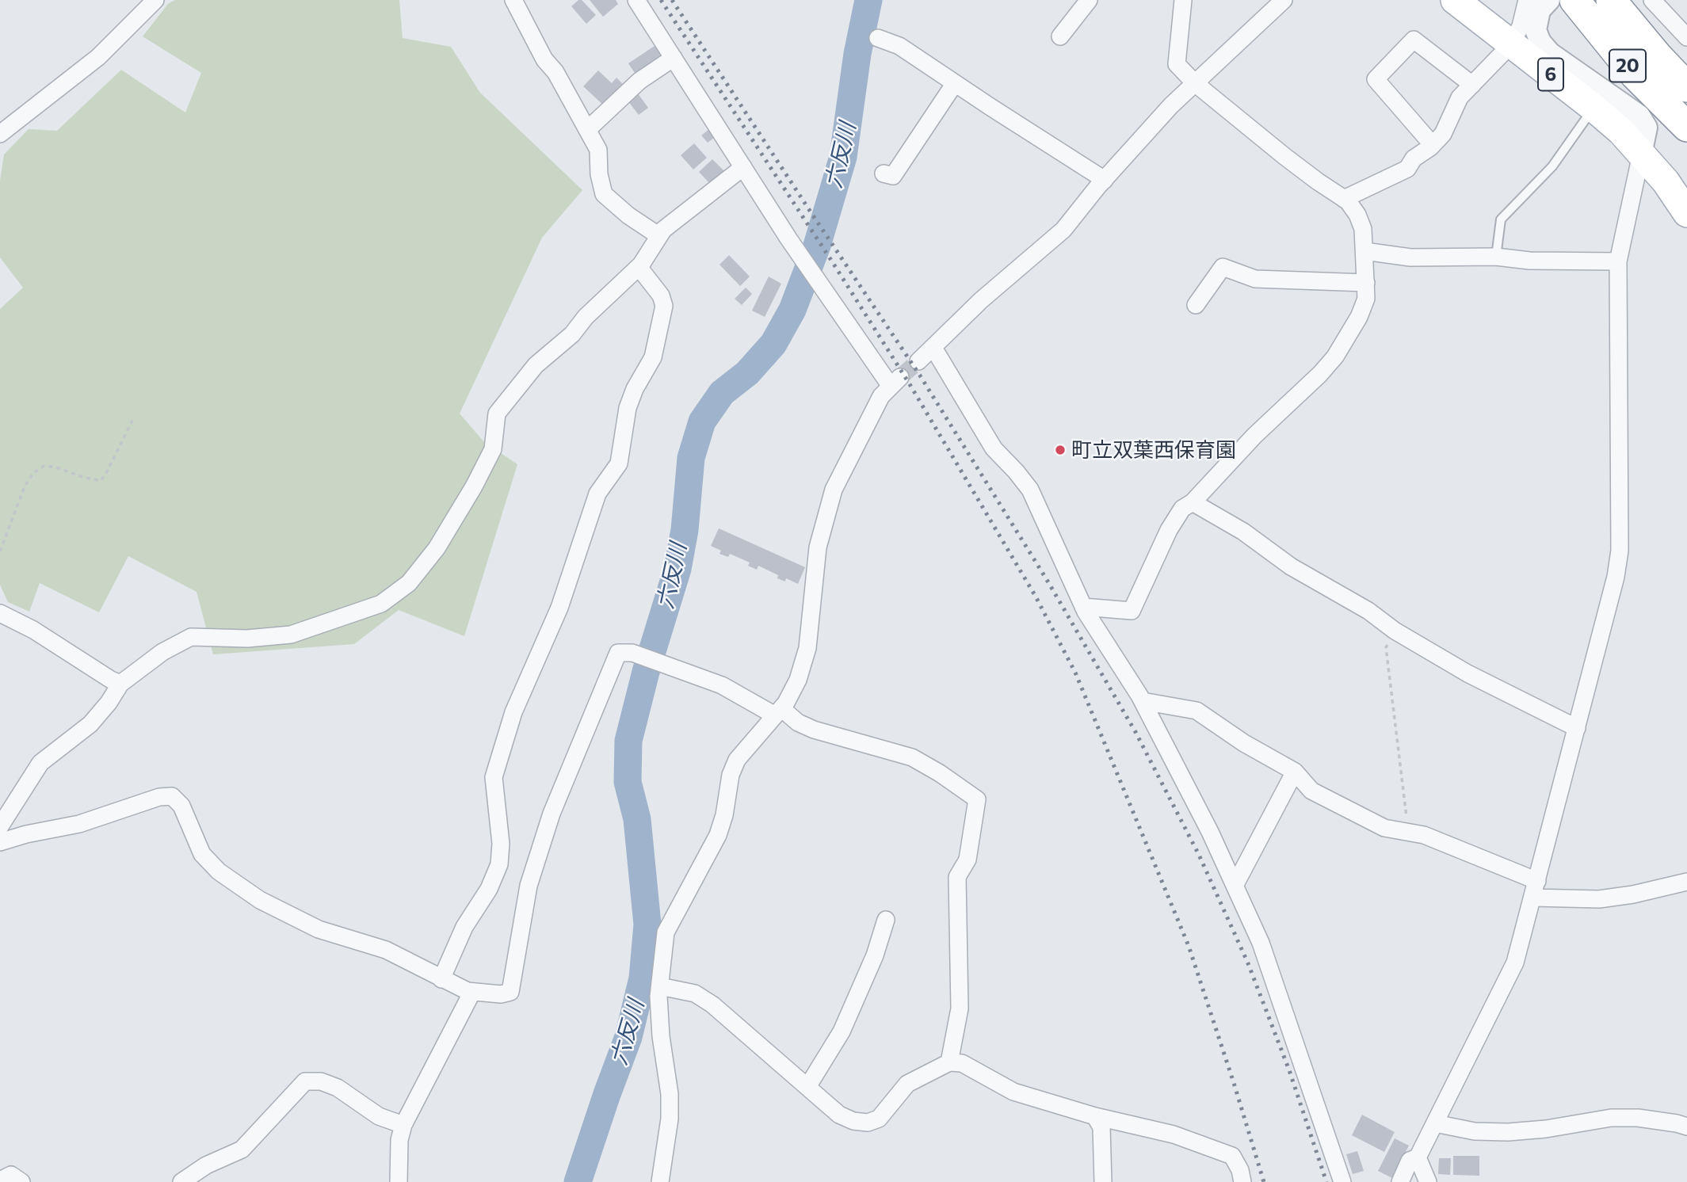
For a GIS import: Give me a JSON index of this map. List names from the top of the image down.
{
  "streets": {
    "highway": ["20"],
    "main road": ["6"]
  },
  "water": ["六反川"],
  "places": ["町立双葉西保育園"]
}
